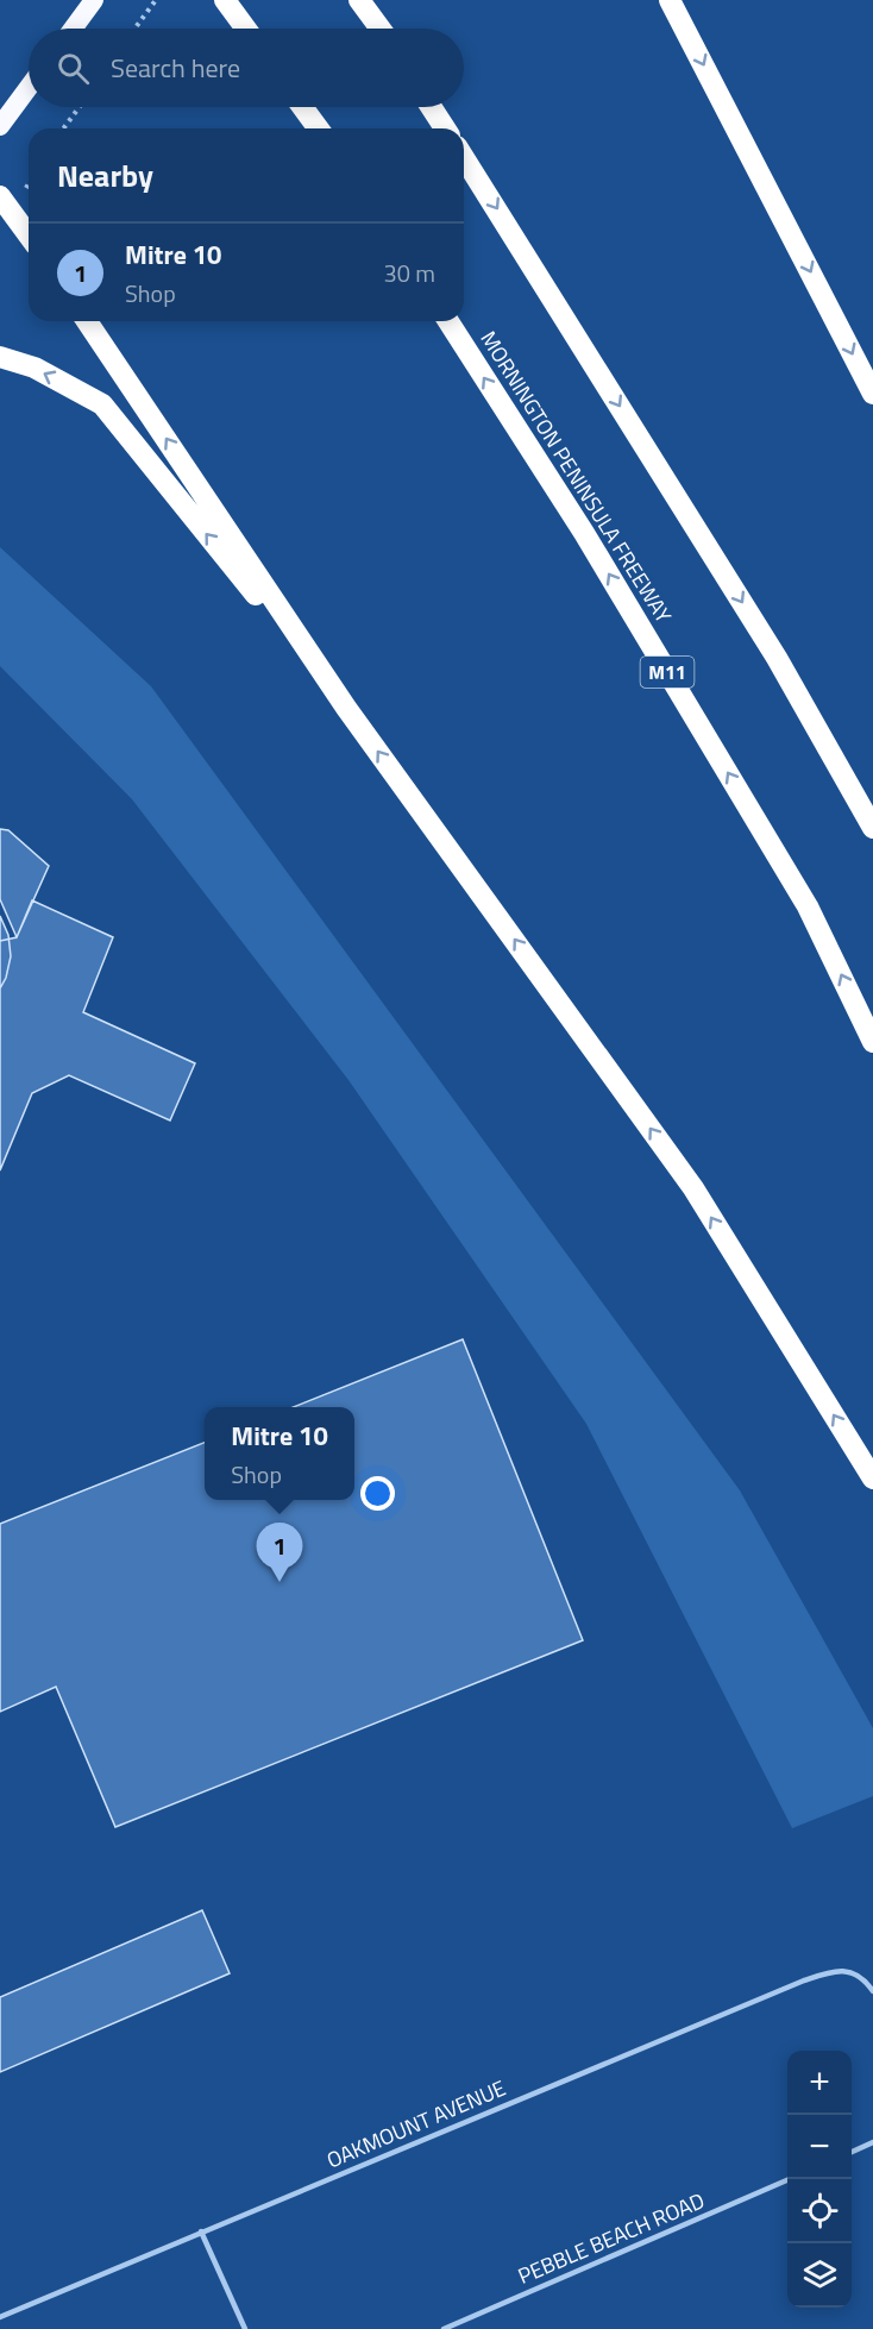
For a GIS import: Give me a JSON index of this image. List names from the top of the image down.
{
  "streets": {
    "highway": ["MORNINGTON PENINSULA FREEWAY", "M11"],
    "lane": ["OAKMOUNT AVENUE", "PEBBLE BEACH ROAD"]
  },
  "page": {
    "search": "Search here",
    "heading": "Nearby",
    "list": [
      {
        "mark": "1",
        "name": "Mitre 10",
        "note": "Shop",
        "value": "30 m"
      }
    ],
    "popup": ["Mitre 10", "Shop"],
    "pins": "1",
    "map_buttons": ["+", "−"]
  }
}
